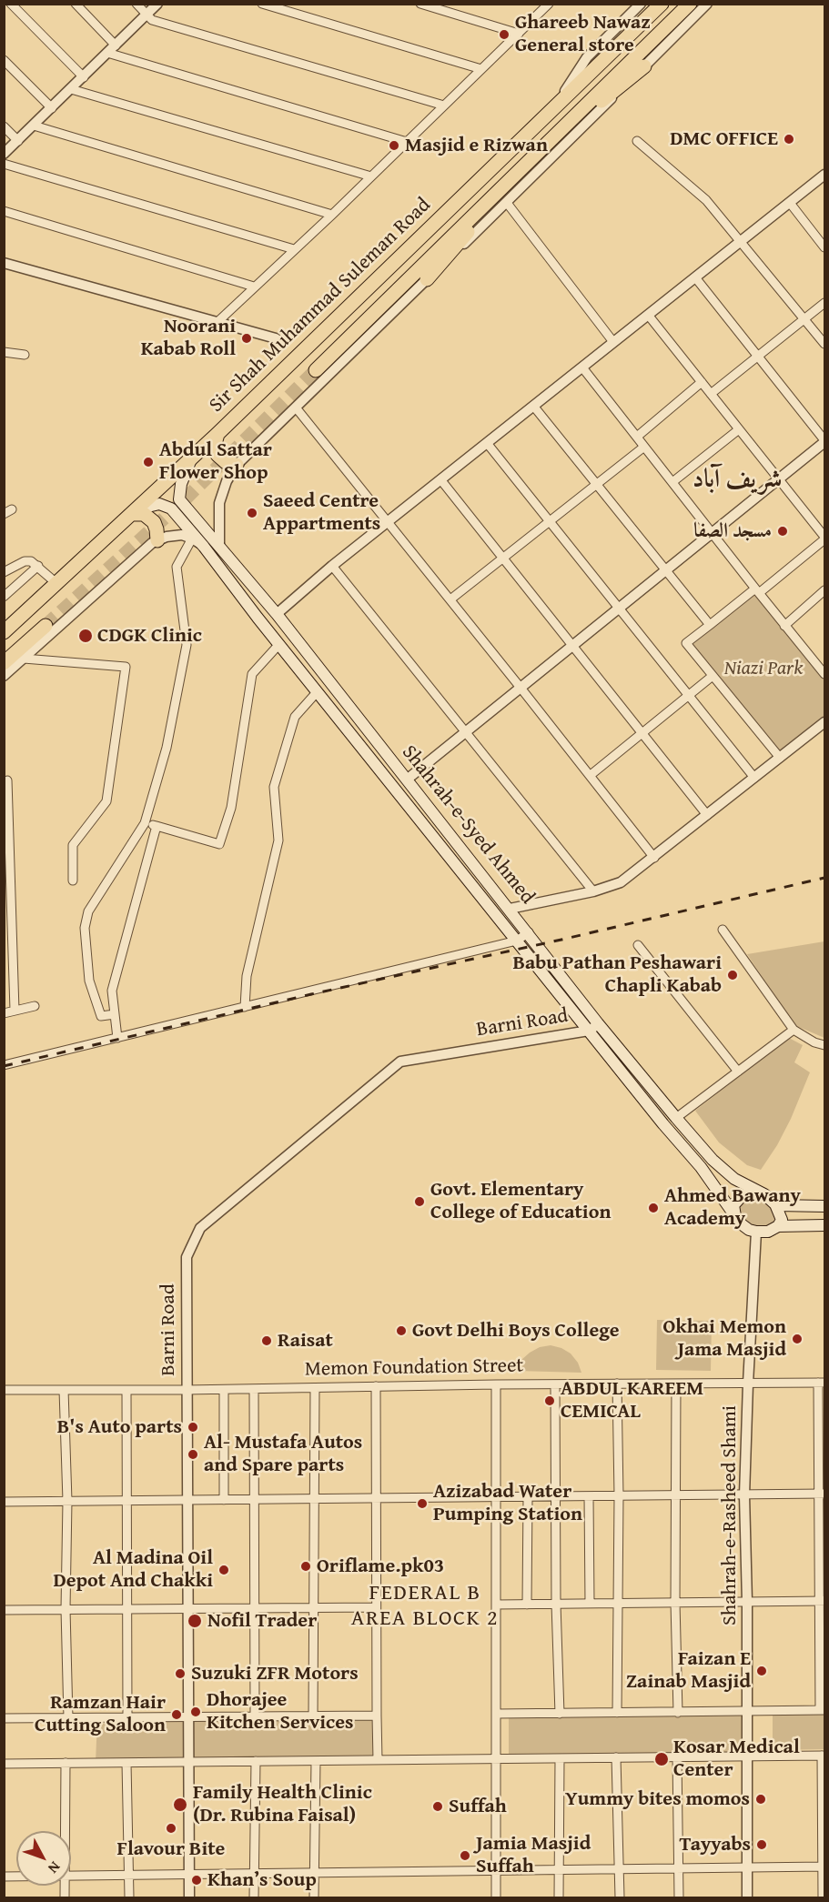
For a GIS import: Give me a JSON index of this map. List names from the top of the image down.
{
  "streets": {
    "highway": ["Sir Shah Muhammad Suleman Road"],
    "main road": ["Shahrah-e-Syed Ahmed"],
    "street": ["Barni Road", "Memon Foundation Street", "Shahrah-e-Rasheed Shami"]
  },
  "crossings": [
    ["Sir Shah Muhammad Suleman Road", "Shahrah-e-Syed Ahmed"],
    ["Shahrah-e-Syed Ahmed", "Barni Road"],
    ["Shahrah-e-Syed Ahmed", "Shahrah-e-Rasheed Shami"],
    ["Barni Road", "Memon Foundation Street"],
    ["Memon Foundation Street", "Shahrah-e-Rasheed Shami"]
  ],
  "districts": ["شريف آباد", "FEDERAL B AREA BLOCK 2"],
  "parks": ["Niazi Park"],
  "places": [
    "Ghareeb Nawaz General store",
    "DMC OFFICE",
    "Masjid e Rizwan",
    "Noorani Kabab Roll",
    "Abdul Sattar Flower Shop",
    "Saeed Centre Appartments",
    "مسجد الصفا",
    "CDGK Clinic",
    "Babu Pathan Peshawari Chapli Kabab",
    "Govt. Elementary College of Education",
    "Ahmed Bawany Academy",
    "Govt Delhi Boys College",
    "Okhai Memon Jama Masjid",
    "Raisat",
    "ABDUL KAREEM CEMICAL",
    "B's Auto parts",
    "Al- Mustafa Autos and Spare parts",
    "Azizabad Water Pumping Station",
    "Oriflame.pk03",
    "Al Madina Oil Depot And Chakki",
    "Nofil Trader",
    "Faizan E Zainab Masjid",
    "Suzuki ZFR Motors",
    "Dhorajee Kitchen Services",
    "Ramzan Hair Cutting Saloon",
    "Kosar Medical Center",
    "Yummy bites momos",
    "Family Health Clinic (Dr. Rubina Faisal)",
    "Suffah",
    "Flavour Bite",
    "Tayyabs",
    "Jamia Masjid Suffah",
    "Khan’s Soup"
  ],
  "north": "bottom right"
}
